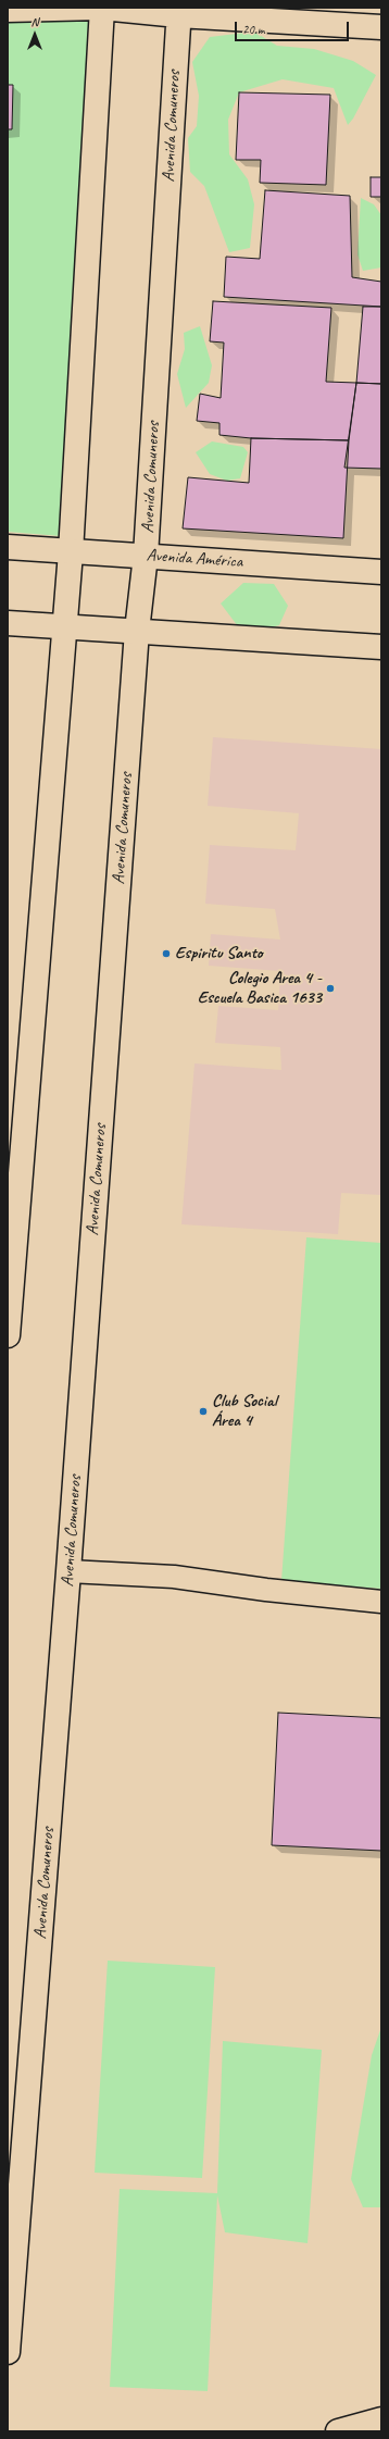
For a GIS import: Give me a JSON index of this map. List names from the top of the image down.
{
  "streets": {
    "street": ["Avenida Comuneros", "Avenida América"]
  },
  "crossings": [
    ["Avenida Comuneros", "Avenida América"]
  ],
  "places": ["Espiritu Santo", "Colegio Area 4 - Escuela Basica 1633", "Club Social Área 4"],
  "scale_bar": "20 m",
  "north": "top"
}
